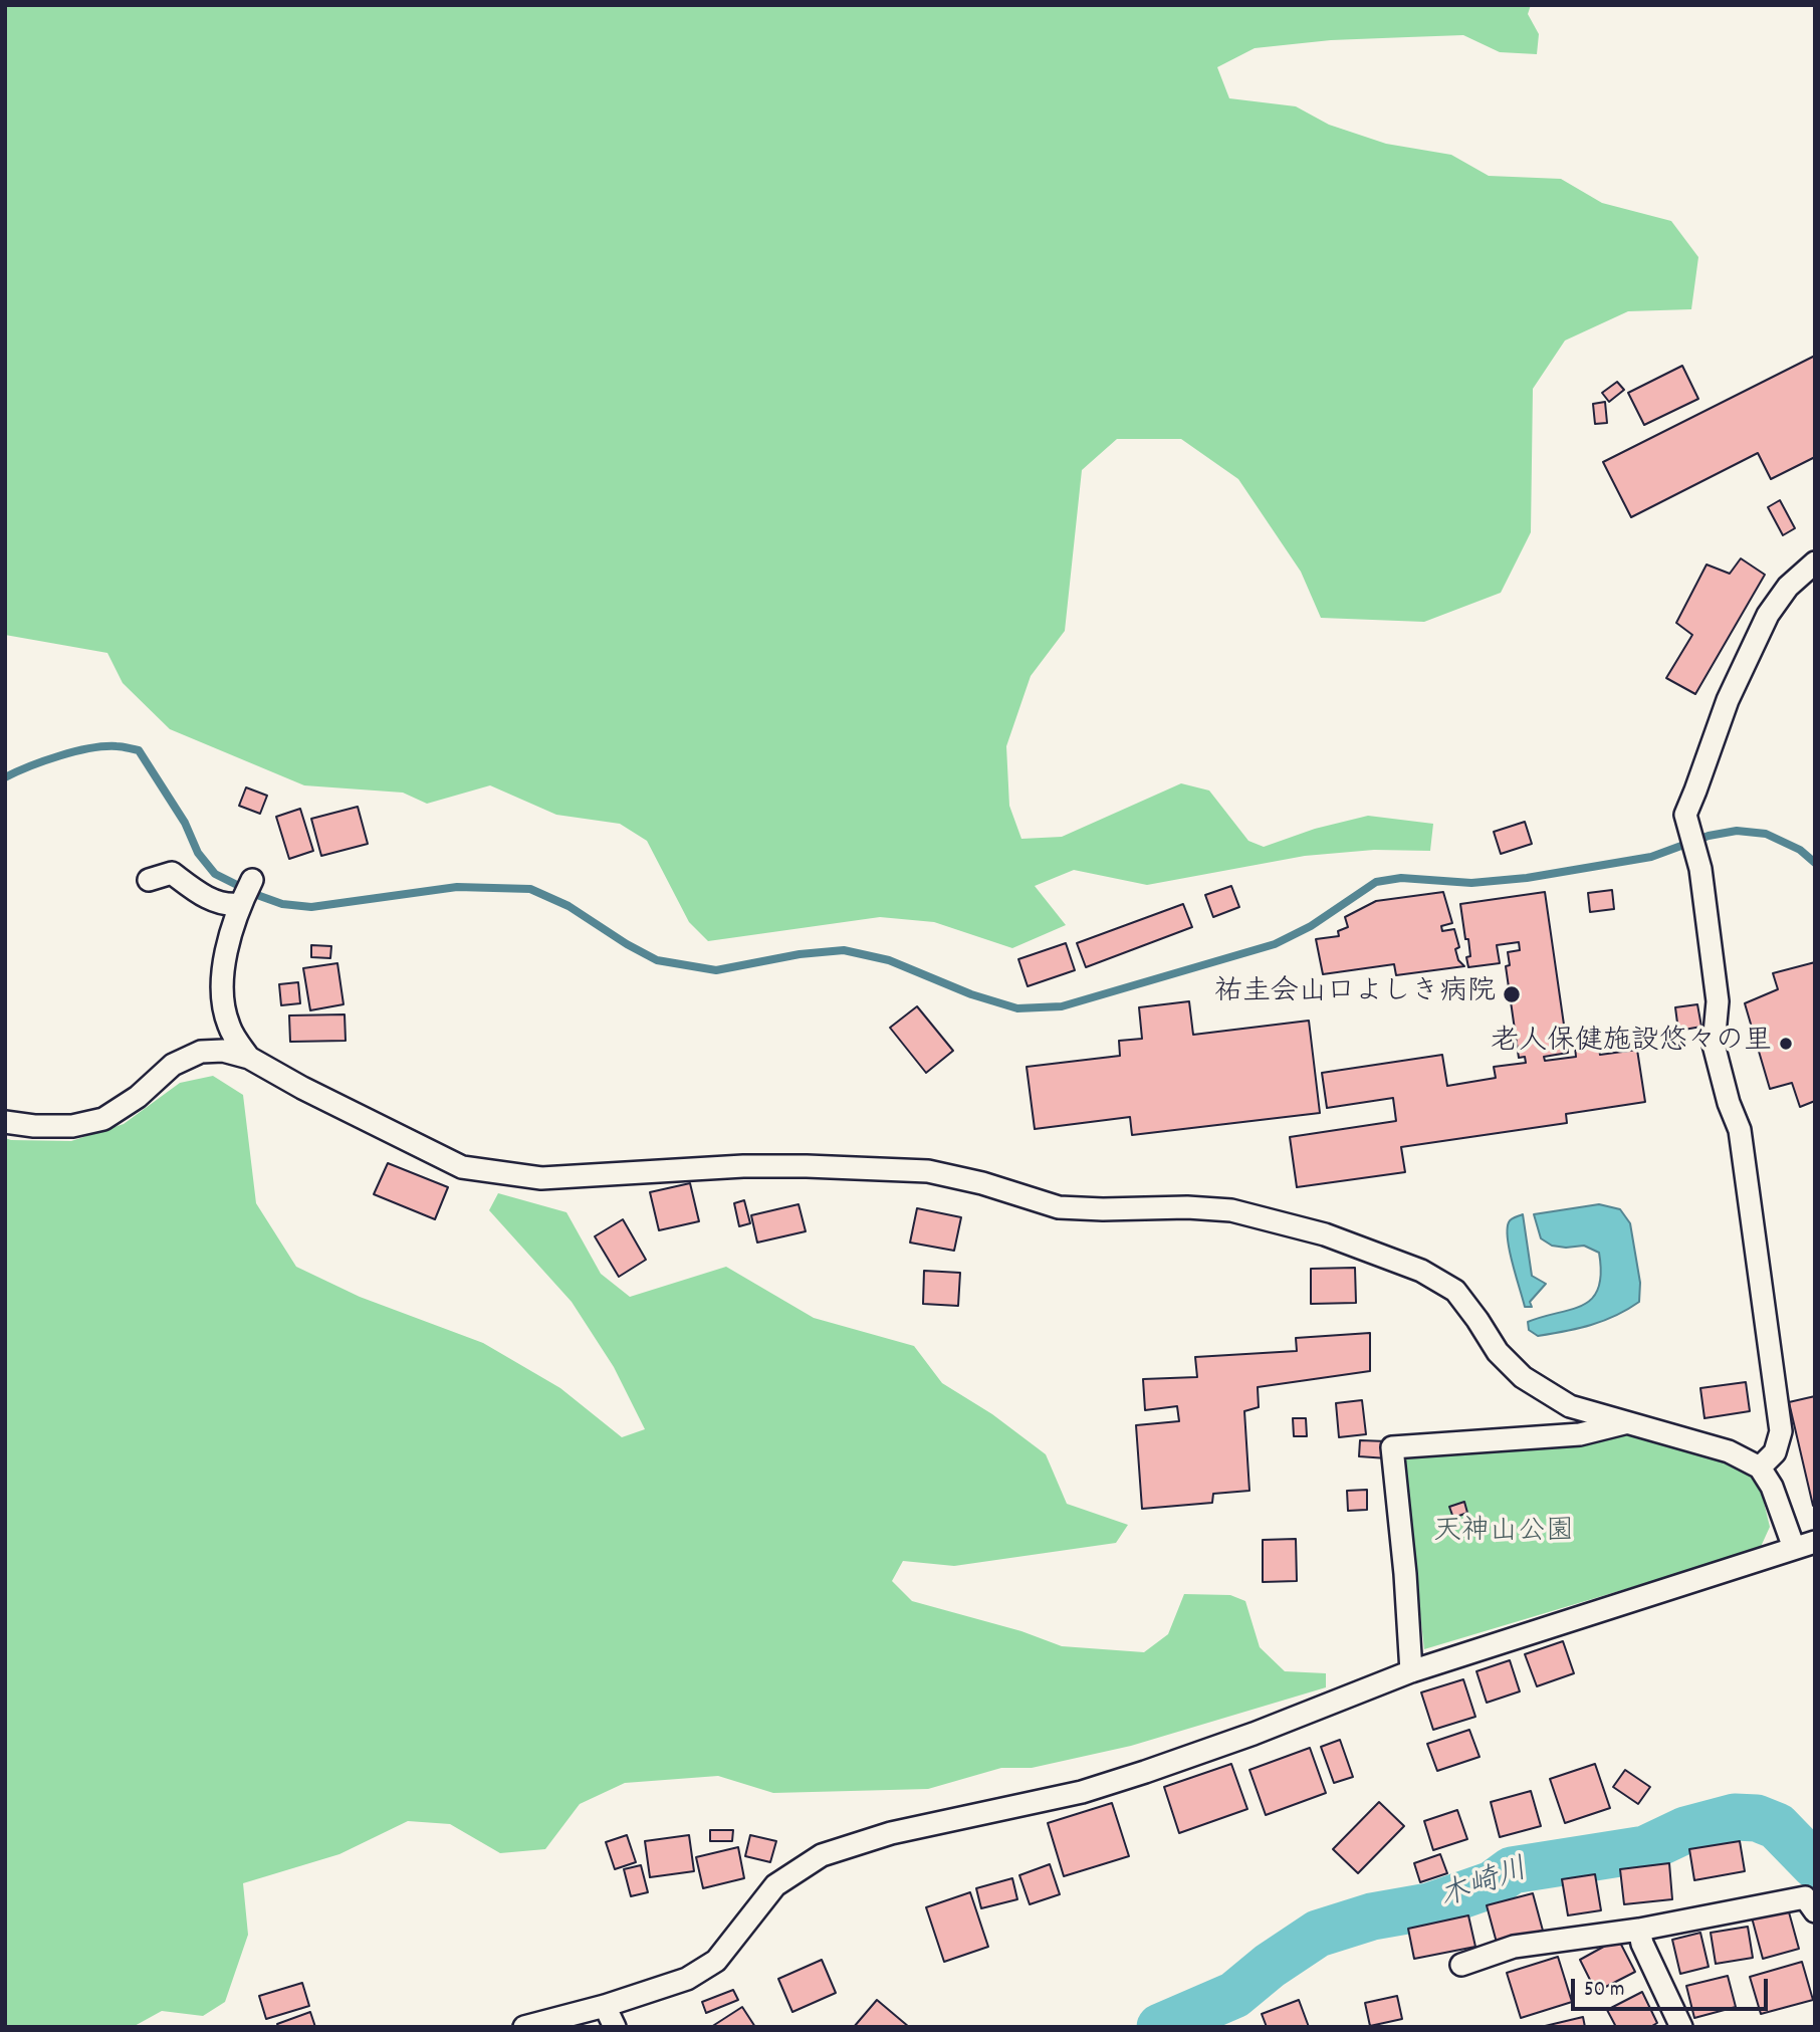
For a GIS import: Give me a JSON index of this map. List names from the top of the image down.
{
  "water": ["木崎川"],
  "parks": ["天神山公園"],
  "places": ["祐圭会山口よしき病院", "老人保健施設悠々の里"],
  "scale_bar": "50 m"
}
